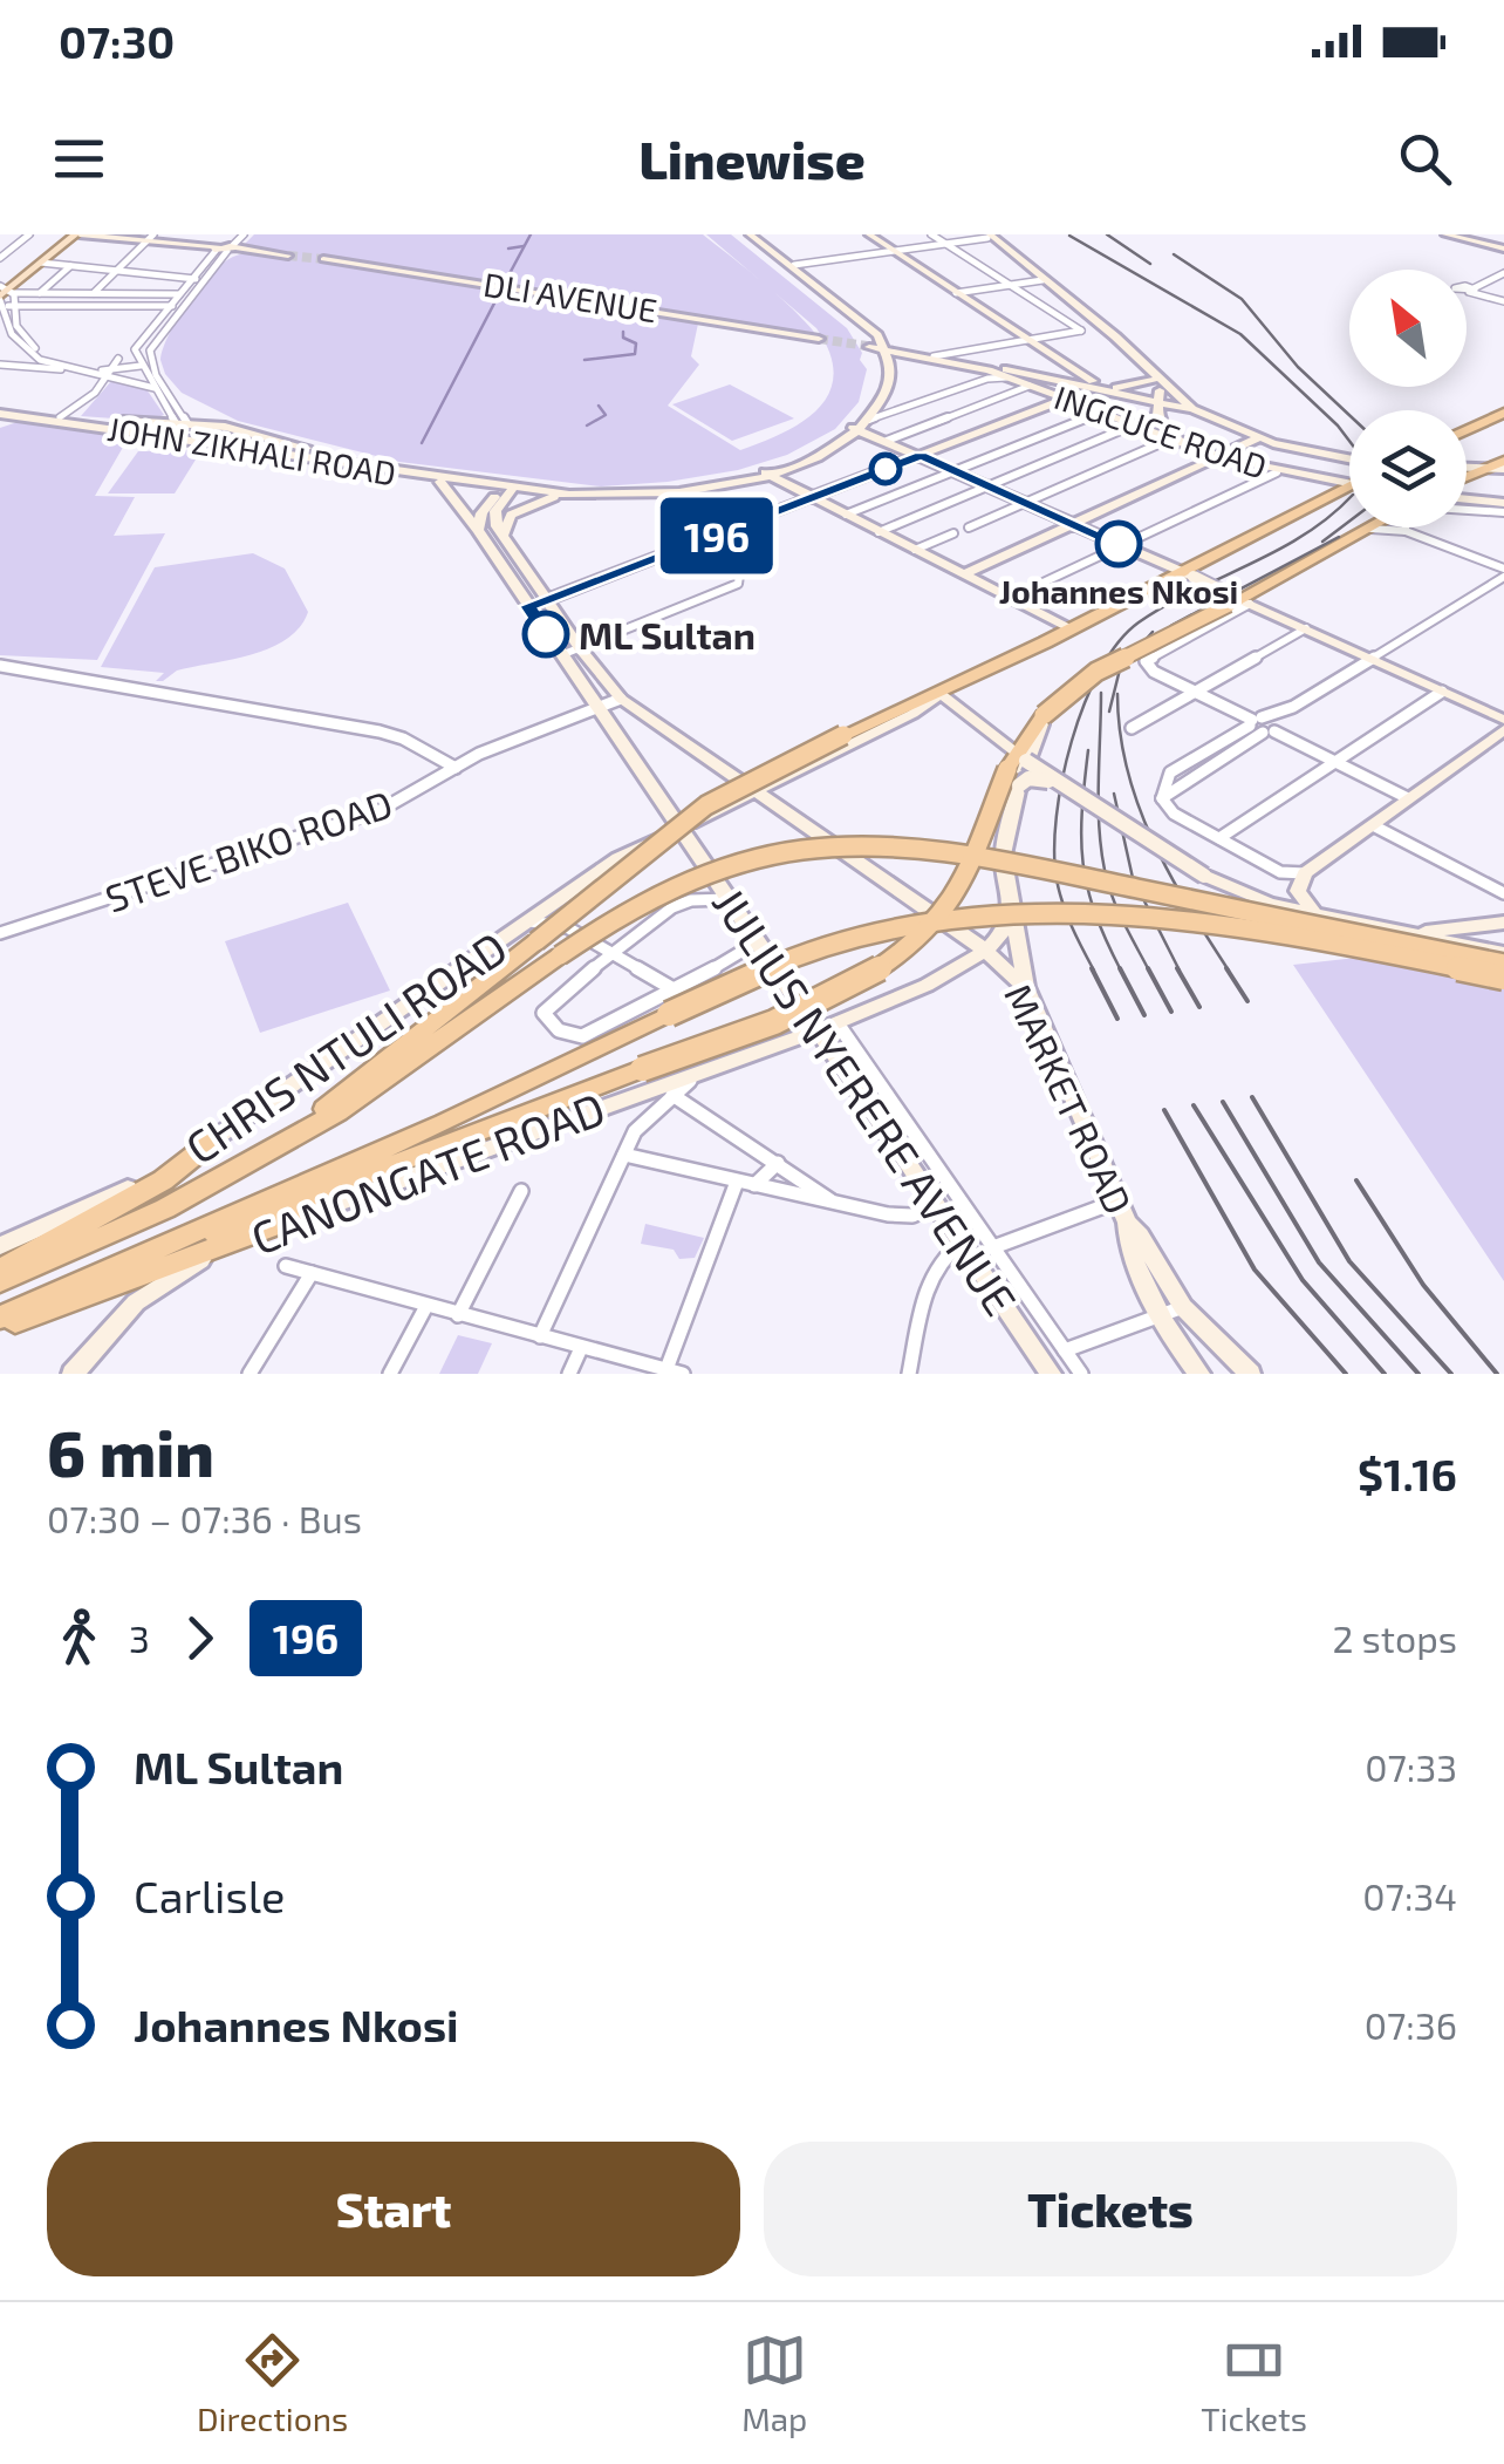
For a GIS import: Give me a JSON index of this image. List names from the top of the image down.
{
  "streets": {
    "main road": [
      "DLI AVENUE",
      "INGCUCE ROAD",
      "JOHN ZIKHALI ROAD",
      "CHRIS NTULI ROAD",
      "MARKET ROAD",
      "JULIUS NYERERE AVENUE",
      "CANONGATE ROAD"
    ],
    "street": ["STEVE BIKO ROAD"]
  },
  "crossings": [
    ["JOHN ZIKHALI ROAD", "JULIUS NYERERE AVENUE"],
    ["STEVE BIKO ROAD", "MARKET ROAD"],
    ["STEVE BIKO ROAD", "JULIUS NYERERE AVENUE"],
    ["CHRIS NTULI ROAD", "MARKET ROAD"],
    ["CHRIS NTULI ROAD", "JULIUS NYERERE AVENUE"],
    ["MARKET ROAD", "CANONGATE ROAD"],
    ["JULIUS NYERERE AVENUE", "CANONGATE ROAD"]
  ],
  "places": ["Johannes Nkosi", "ML Sultan"],
  "lines": ["bus line 196"],
  "north": "top left",
  "page": {
    "status": "07:30",
    "header": "Linewise",
    "on_map": "196",
    "heading": ["6 min", "07:30 – 07:36 · Bus", "$1.16"],
    "legs": ["3", "196", "2 stops"],
    "list": [
      {
        "name": "ML Sultan",
        "value": "07:33"
      },
      {
        "name": "Carlisle",
        "value": "07:34"
      },
      {
        "name": "Johannes Nkosi",
        "value": "07:36"
      }
    ],
    "buttons": ["Start", "Tickets"],
    "tabs": ["Directions", "Map", "Tickets"]
  }
}
